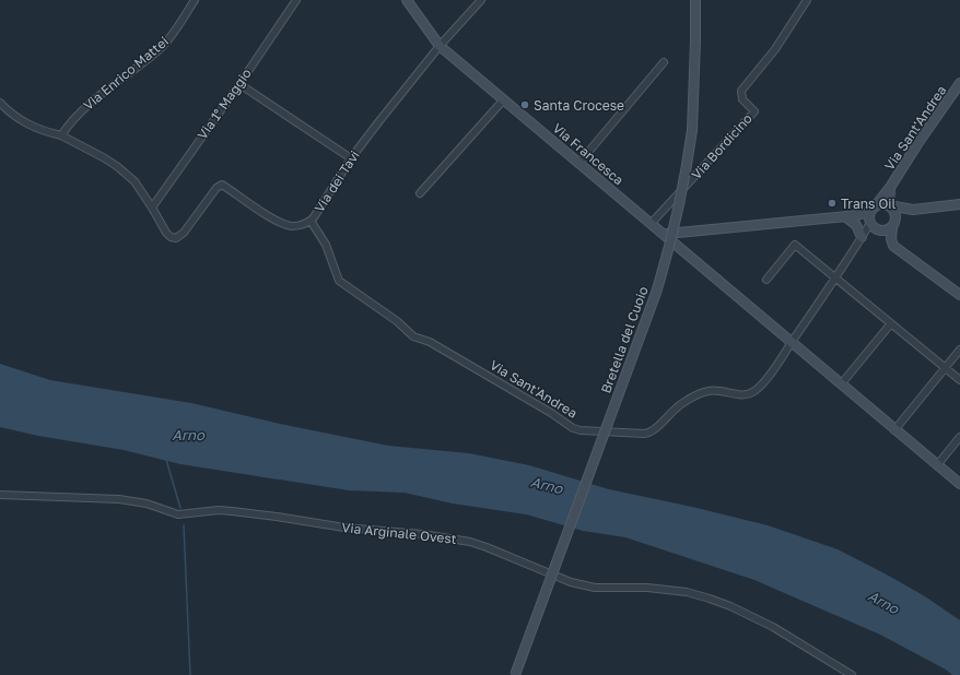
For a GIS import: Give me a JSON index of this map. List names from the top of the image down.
{
  "streets": {
    "main road": ["Via Sant'Andrea", "Via Francesca", "Bretella del Cuoio"],
    "street": [
      "Via Enrico Mattei",
      "Via 1° Maggio",
      "Via Bordicino",
      "Via dei Tavi",
      "Via Arginale Ovest"
    ]
  },
  "crossings": [
    ["Via Enrico Mattei", "Via dei Tavi"],
    ["Via 1° Maggio", "Via dei Tavi"],
    ["Via Sant'Andrea", "Via Francesca"],
    ["Via Sant'Andrea", "Via dei Tavi"],
    ["Via Bordicino", "Via Francesca"],
    ["Via Francesca", "Via dei Tavi"]
  ],
  "water": ["Arno"],
  "places": ["Santa Crocese", "Trans Oil"]
}
